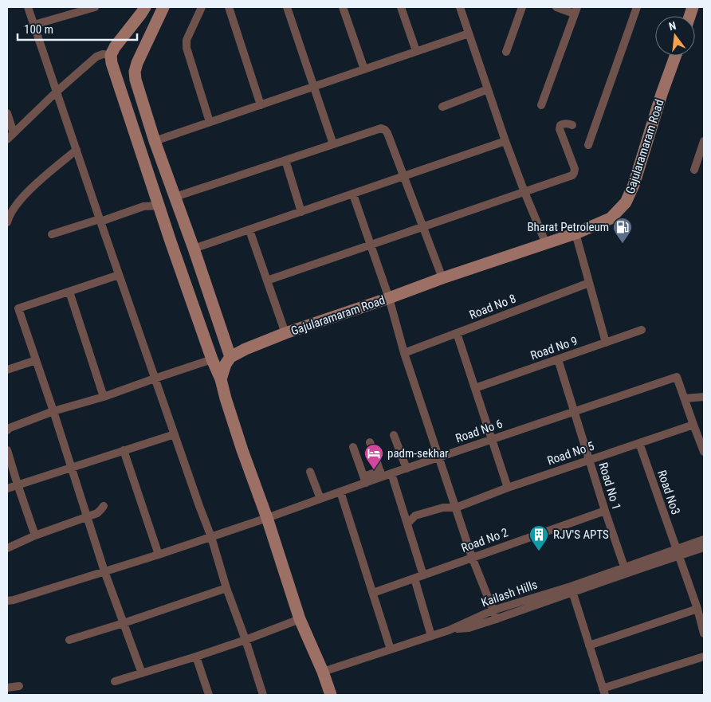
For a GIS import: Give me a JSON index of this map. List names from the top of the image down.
{
  "streets": {
    "main road": ["Gajularamaram Road"],
    "street": [
      "Road No 8",
      "Road No 9",
      "Road No 6",
      "Road No 5",
      "Road No 1",
      "Road No3",
      "Road No 2",
      "Kailash Hills"
    ]
  },
  "crossings": [
    ["Road No 9", "Road No 1"],
    ["Road No 6", "Road No 1"],
    ["Road No 5", "Road No 1"],
    ["Road No 5", "Road No3"],
    ["Road No 1", "Road No 2"],
    ["Road No 1", "Kailash Hills"],
    ["Road No3", "Kailash Hills"]
  ],
  "places": {
    "fuel station": ["Bharat Petroleum"],
    "hotel": ["padm-sekhar"],
    "building": ["RJV'S APTS"]
  },
  "scale_bar": "100 m",
  "north": "top"
}
